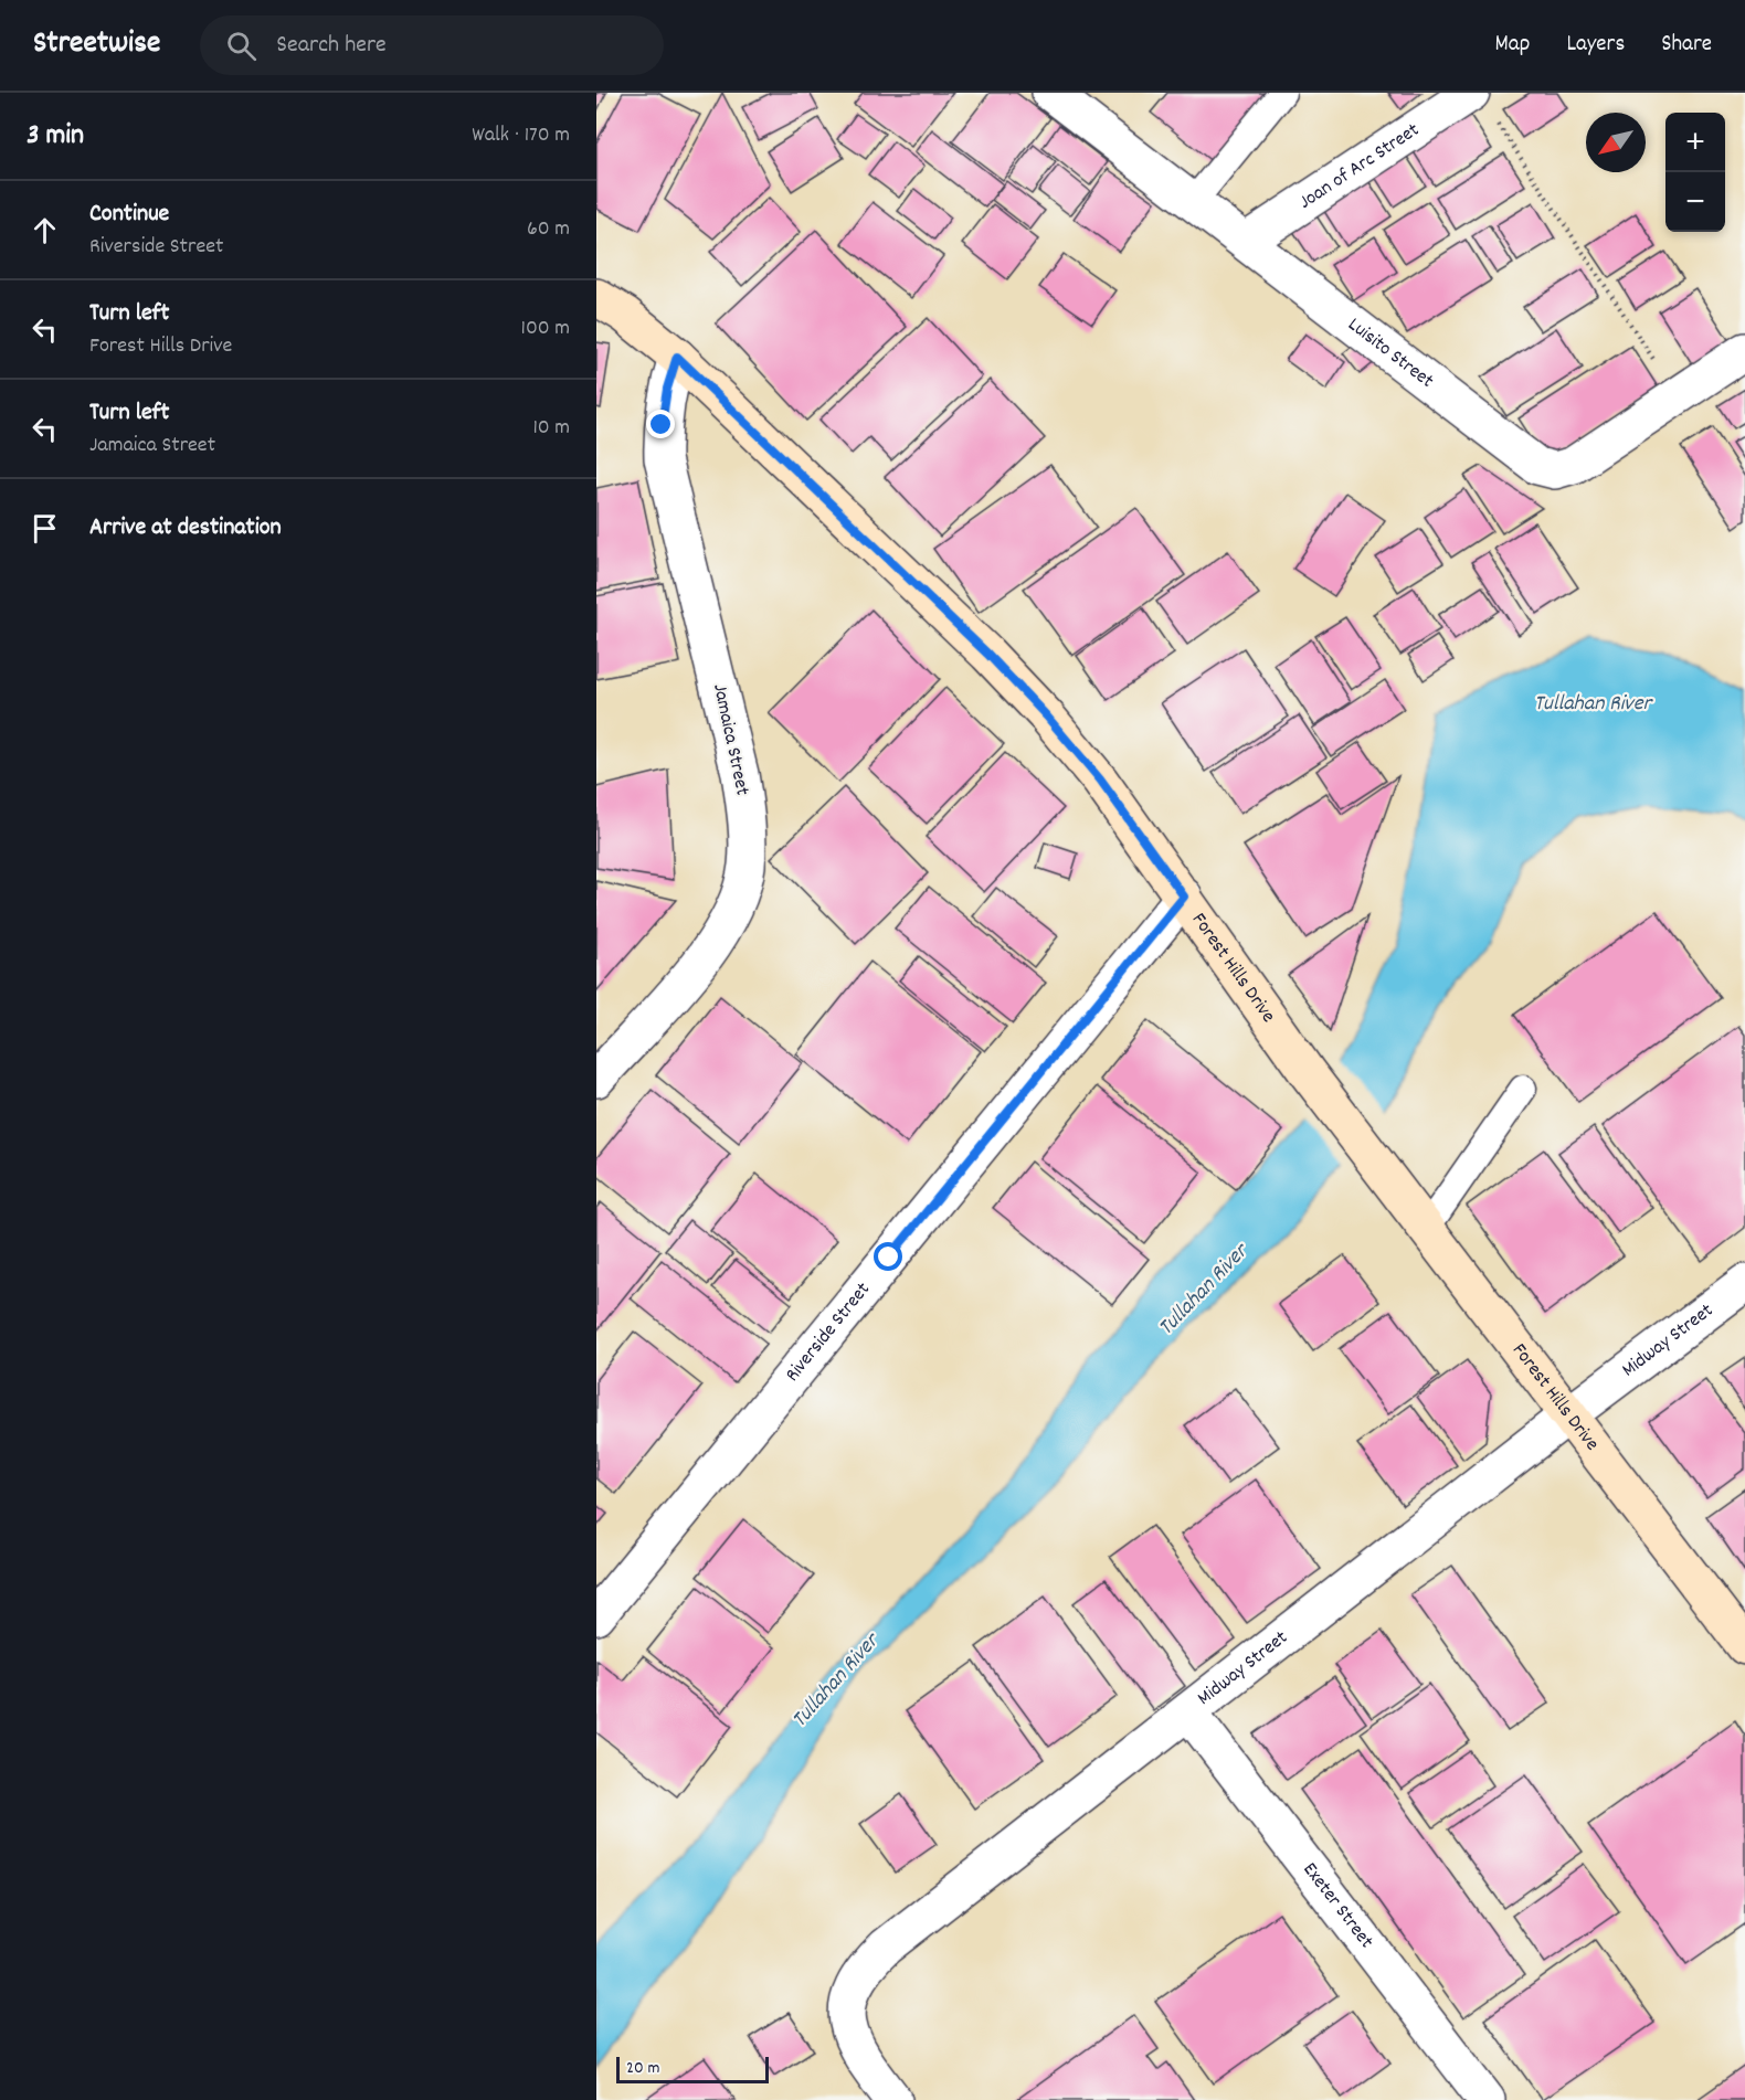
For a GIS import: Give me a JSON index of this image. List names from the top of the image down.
{
  "streets": {
    "street": [
      "Joan of Arc Street",
      "Luisito Street",
      "Jamaica Street",
      "Forest Hills Drive",
      "Riverside Street",
      "Midway Street",
      "Exeter Street"
    ]
  },
  "crossings": [
    ["Joan of Arc Street", "Luisito Street"],
    ["Jamaica Street", "Forest Hills Drive"],
    ["Forest Hills Drive", "Riverside Street"],
    ["Forest Hills Drive", "Midway Street"],
    ["Midway Street", "Exeter Street"]
  ],
  "water": ["Tullahan River"],
  "scale_bar": "20 m",
  "north": "bottom left",
  "page": {
    "header": "Streetwise",
    "search": "Search here",
    "nav": ["Map", "Layers", "Share"],
    "heading": ["3 min", "Walk · 170 m"],
    "map_buttons": ["+", "−"],
    "list": [
      ["Continue", "Riverside Street", "60 m"],
      ["Turn left", "Forest Hills Drive", "100 m"],
      ["Turn left", "Jamaica Street", "10 m"],
      "Arrive at destination"
    ],
    "scale": "20 m"
  }
}
